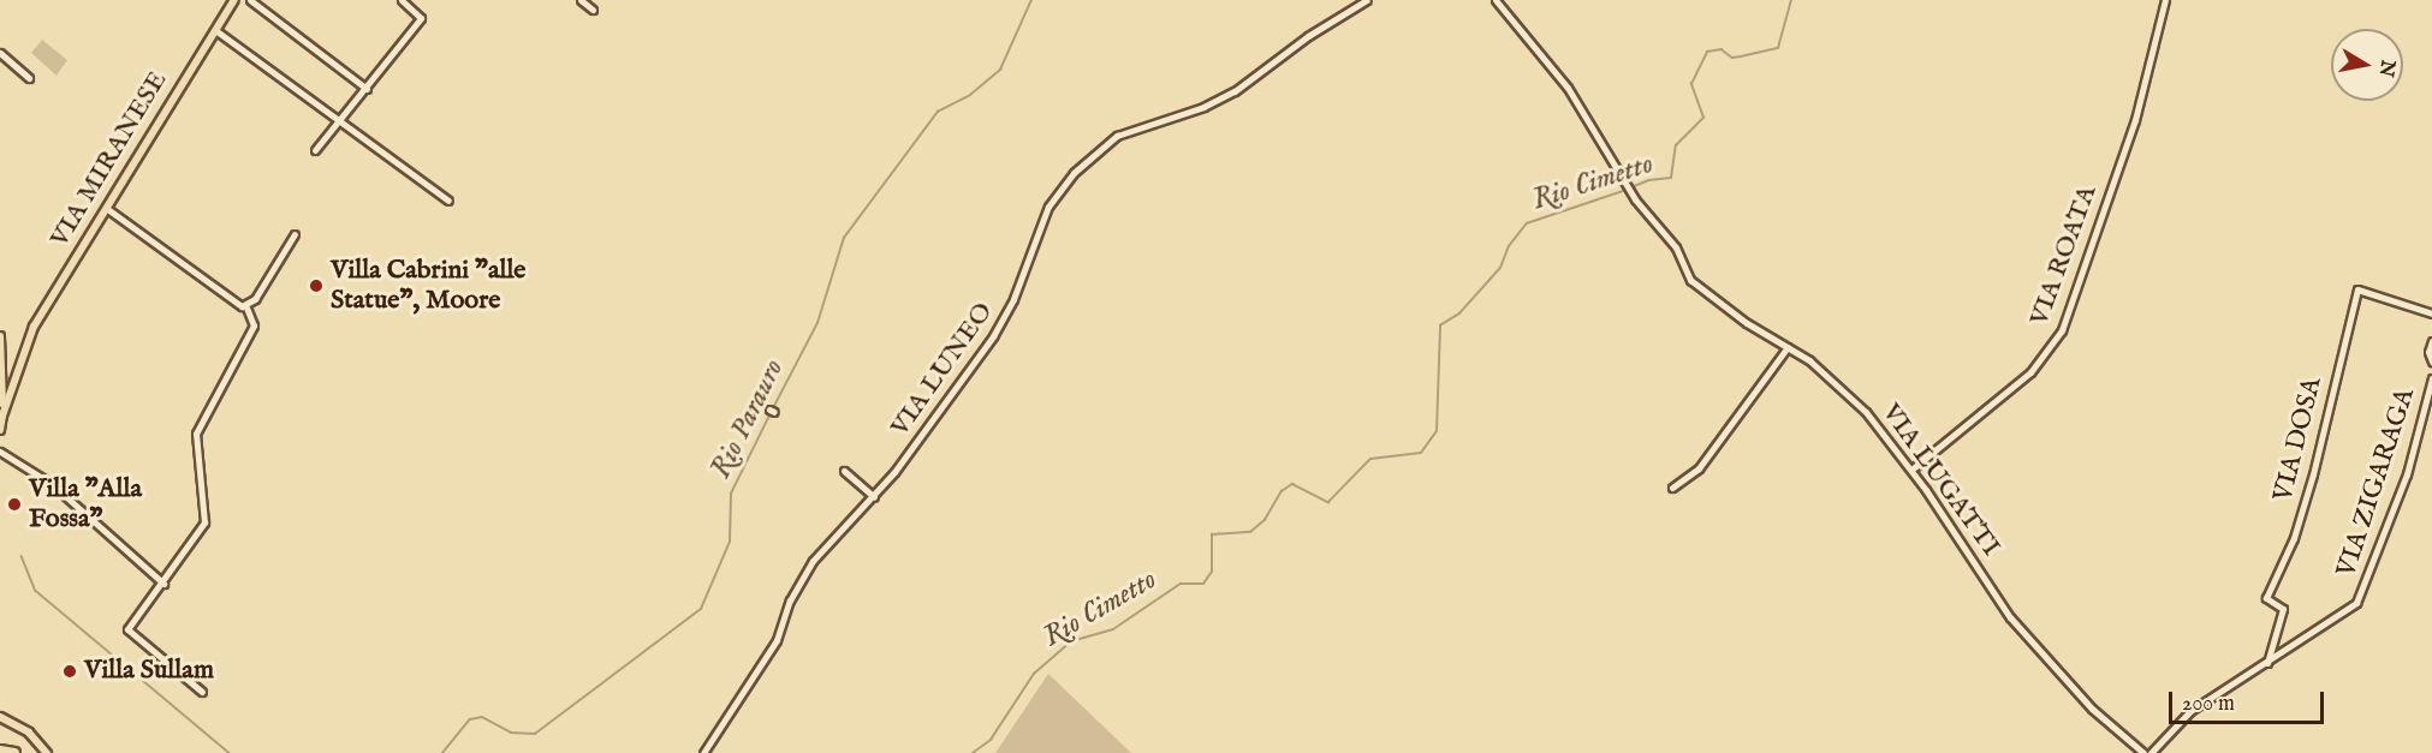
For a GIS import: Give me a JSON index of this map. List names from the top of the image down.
{
  "streets": {
    "main road": ["VIA MIRANESE"],
    "street": [
      "VIA ROATA",
      "VIA LUNEO",
      "VIA DOSA",
      "VIA LUGATTI",
      "VIA ZIGARAGA"
    ]
  },
  "crossings": [
    ["VIA ROATA", "VIA LUGATTI"],
    ["VIA DOSA", "VIA ZIGARAGA"]
  ],
  "water": ["Rio Cimetto", "Rio Parauro"],
  "places": ["Villa Cabrini \"alle Statue\", Moore", "Villa \"Alla Fossa\"", "Villa Sullam"],
  "scale_bar": "200 m",
  "north": "right"
}
